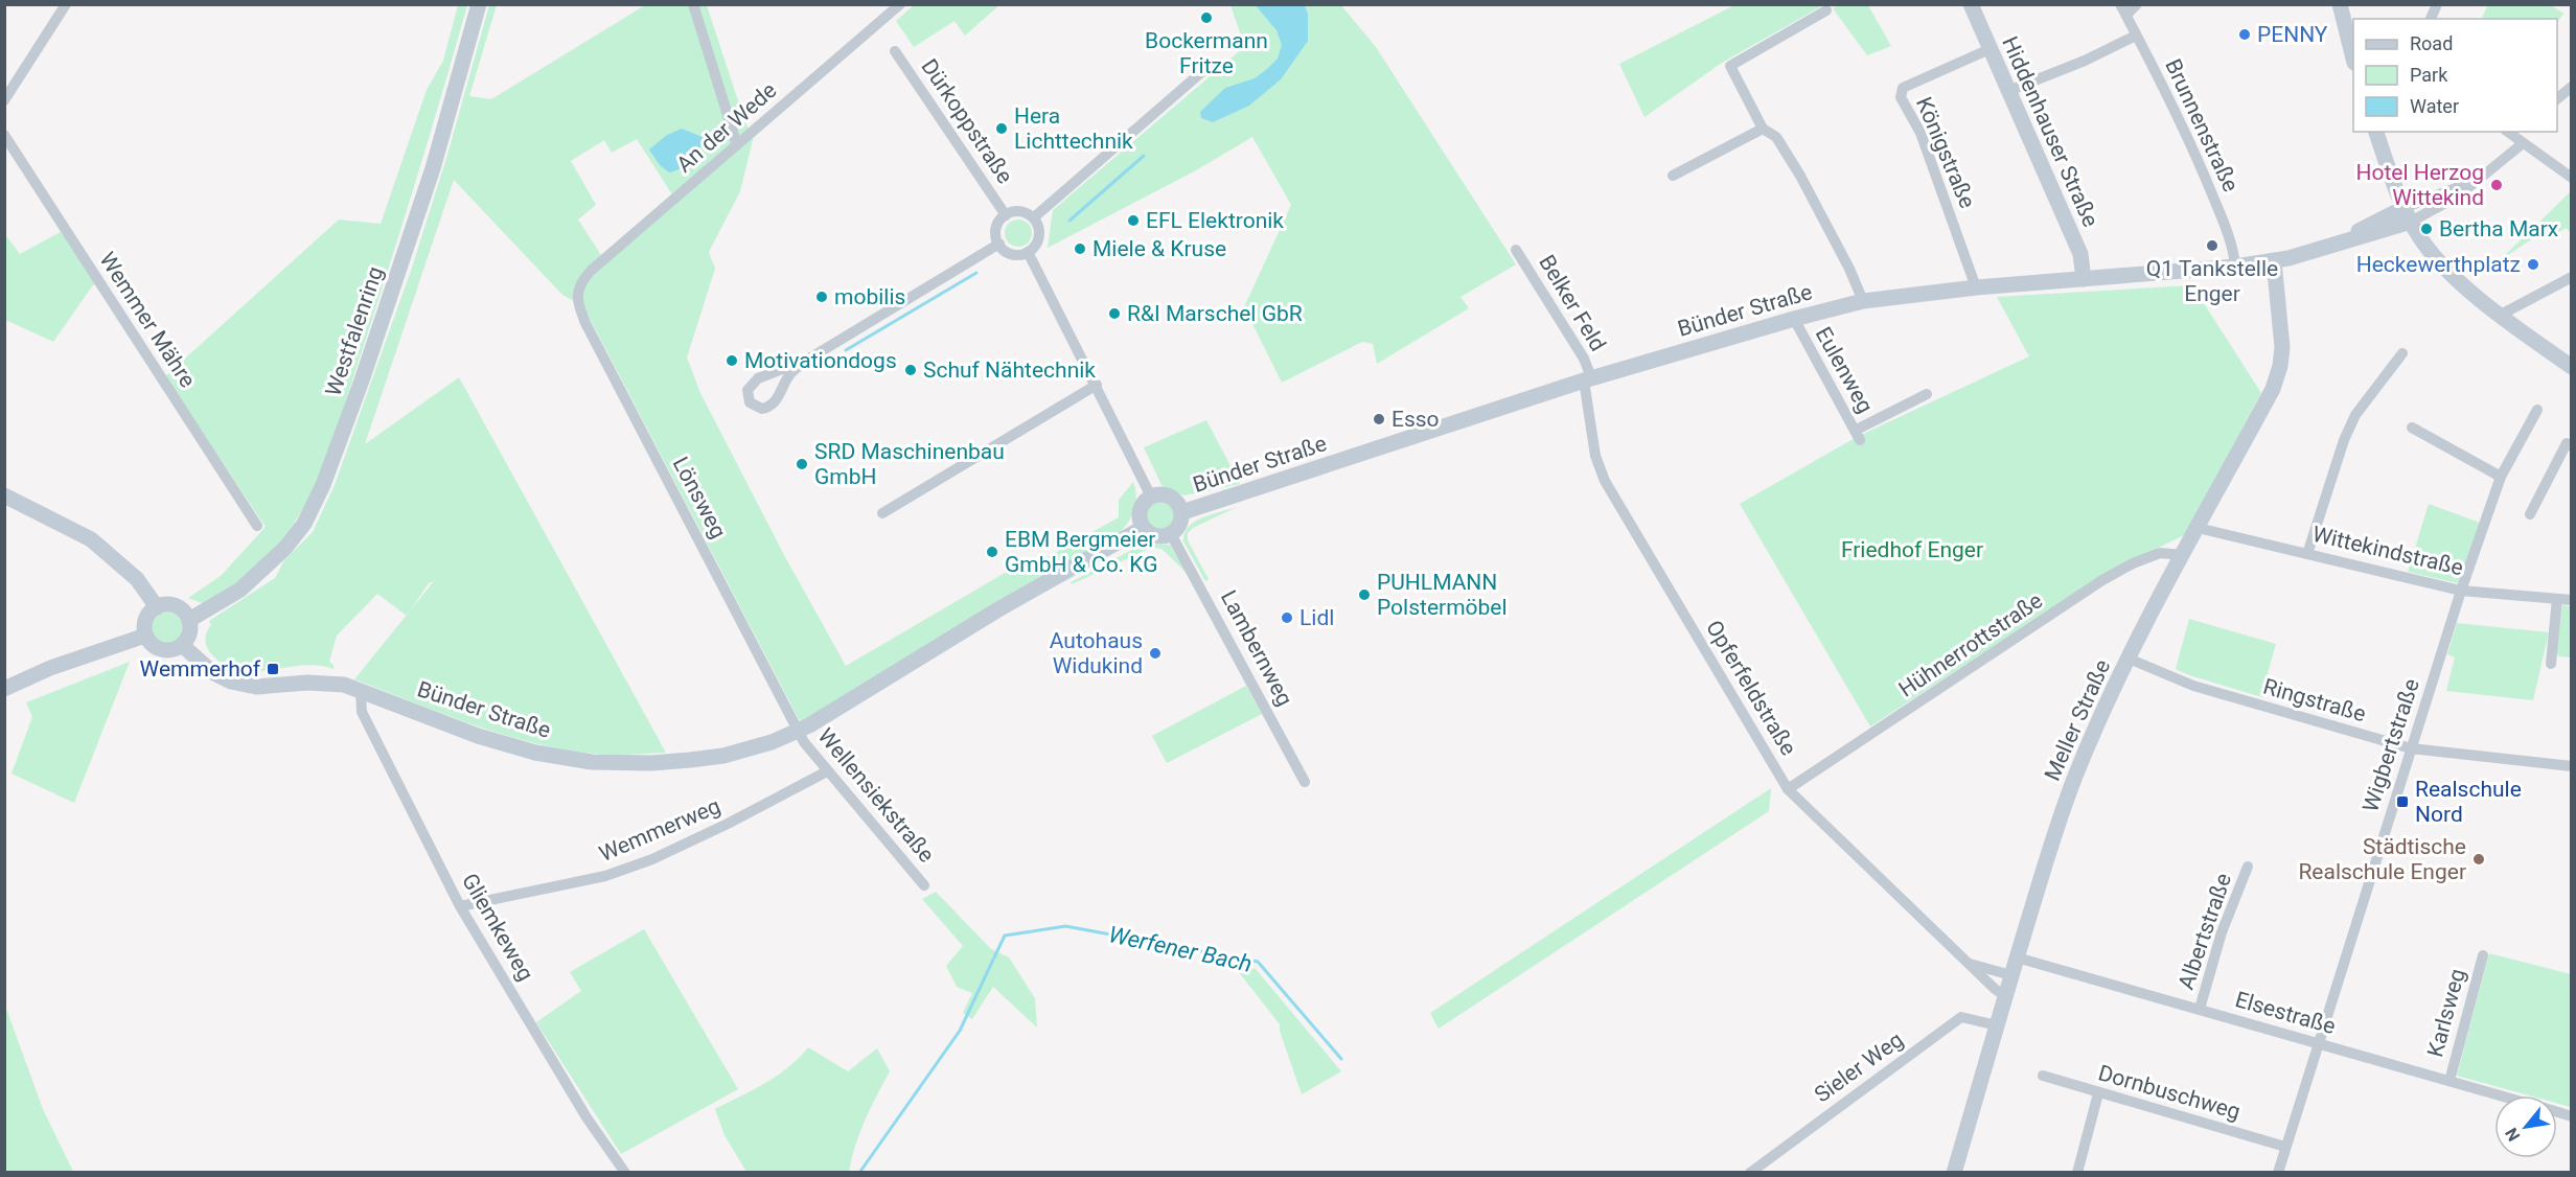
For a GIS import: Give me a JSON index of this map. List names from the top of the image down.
{
  "streets": {
    "street": [
      "Dürkoppstraße",
      "Brunnenstraße",
      "An der Wede",
      "Hiddenhauser Straße",
      "Königstraße",
      "Belker Feld",
      "Bünder Straße",
      "Wemmer Mähre",
      "Westfalenring",
      "Eulenweg",
      "Lönsweg",
      "Wittekindstraße",
      "Hühnerrottstraße",
      "Lambernweg",
      "Opferfeldstraße",
      "Ringstraße",
      "Meller Straße",
      "Wigbertstraße",
      "Wellensiekstraße",
      "Wemmerweg",
      "Gliemkeweg",
      "Albertstraße",
      "Elsestraße",
      "Karlsweg",
      "Sieler Weg",
      "Dornbuschweg"
    ]
  },
  "crossings": [
    ["Brunnenstraße", "Bünder Straße"],
    ["An der Wede", "Lönsweg"],
    ["Hiddenhauser Straße", "Königstraße"],
    ["Hiddenhauser Straße", "Bünder Straße"],
    ["Königstraße", "Bünder Straße"],
    ["Belker Feld", "Bünder Straße"],
    ["Belker Feld", "Opferfeldstraße"],
    ["Bünder Straße", "Westfalenring"],
    ["Bünder Straße", "Eulenweg"],
    ["Bünder Straße", "Lönsweg"],
    ["Bünder Straße", "Lambernweg"],
    ["Bünder Straße", "Opferfeldstraße"],
    ["Bünder Straße", "Meller Straße"],
    ["Bünder Straße", "Wellensiekstraße"],
    ["Bünder Straße", "Gliemkeweg"],
    ["Lönsweg", "Wellensiekstraße"],
    ["Wittekindstraße", "Meller Straße"],
    ["Wittekindstraße", "Wigbertstraße"],
    ["Hühnerrottstraße", "Opferfeldstraße"],
    ["Hühnerrottstraße", "Meller Straße"],
    ["Opferfeldstraße", "Meller Straße"],
    ["Ringstraße", "Meller Straße"],
    ["Ringstraße", "Wigbertstraße"],
    ["Meller Straße", "Elsestraße"],
    ["Meller Straße", "Sieler Weg"],
    ["Wigbertstraße", "Elsestraße"],
    ["Wigbertstraße", "Dornbuschweg"],
    ["Wellensiekstraße", "Wemmerweg"],
    ["Wemmerweg", "Gliemkeweg"],
    ["Albertstraße", "Elsestraße"],
    ["Elsestraße", "Karlsweg"]
  ],
  "water": ["Werfener Bach"],
  "parks": ["Friedhof Enger"],
  "places": {
    "other": [
      "Bockermann Fritze",
      "PENNY",
      "Hera Lichttechnik",
      "Hotel Herzog Wittekind",
      "EFL Elektronik",
      "Bertha Marx",
      "Q1 Tankstelle Enger",
      "Miele & Kruse",
      "Heckewerthplatz",
      "mobilis",
      "R&I Marschel GbR",
      "Motivationdogs",
      "Schuf Nähtechnik",
      "Esso",
      "SRD Maschinenbau GmbH",
      "EBM Bergmeier GmbH & Co. KG",
      "PUHLMANN Polstermöbel",
      "Lidl",
      "Autohaus Widukind",
      "Städtische Realschule Enger"
    ],
    "transit": ["Wemmerhof", "Realschule Nord"]
  },
  "legend": ["Road", "Park", "Water"],
  "north": "bottom left"
}
